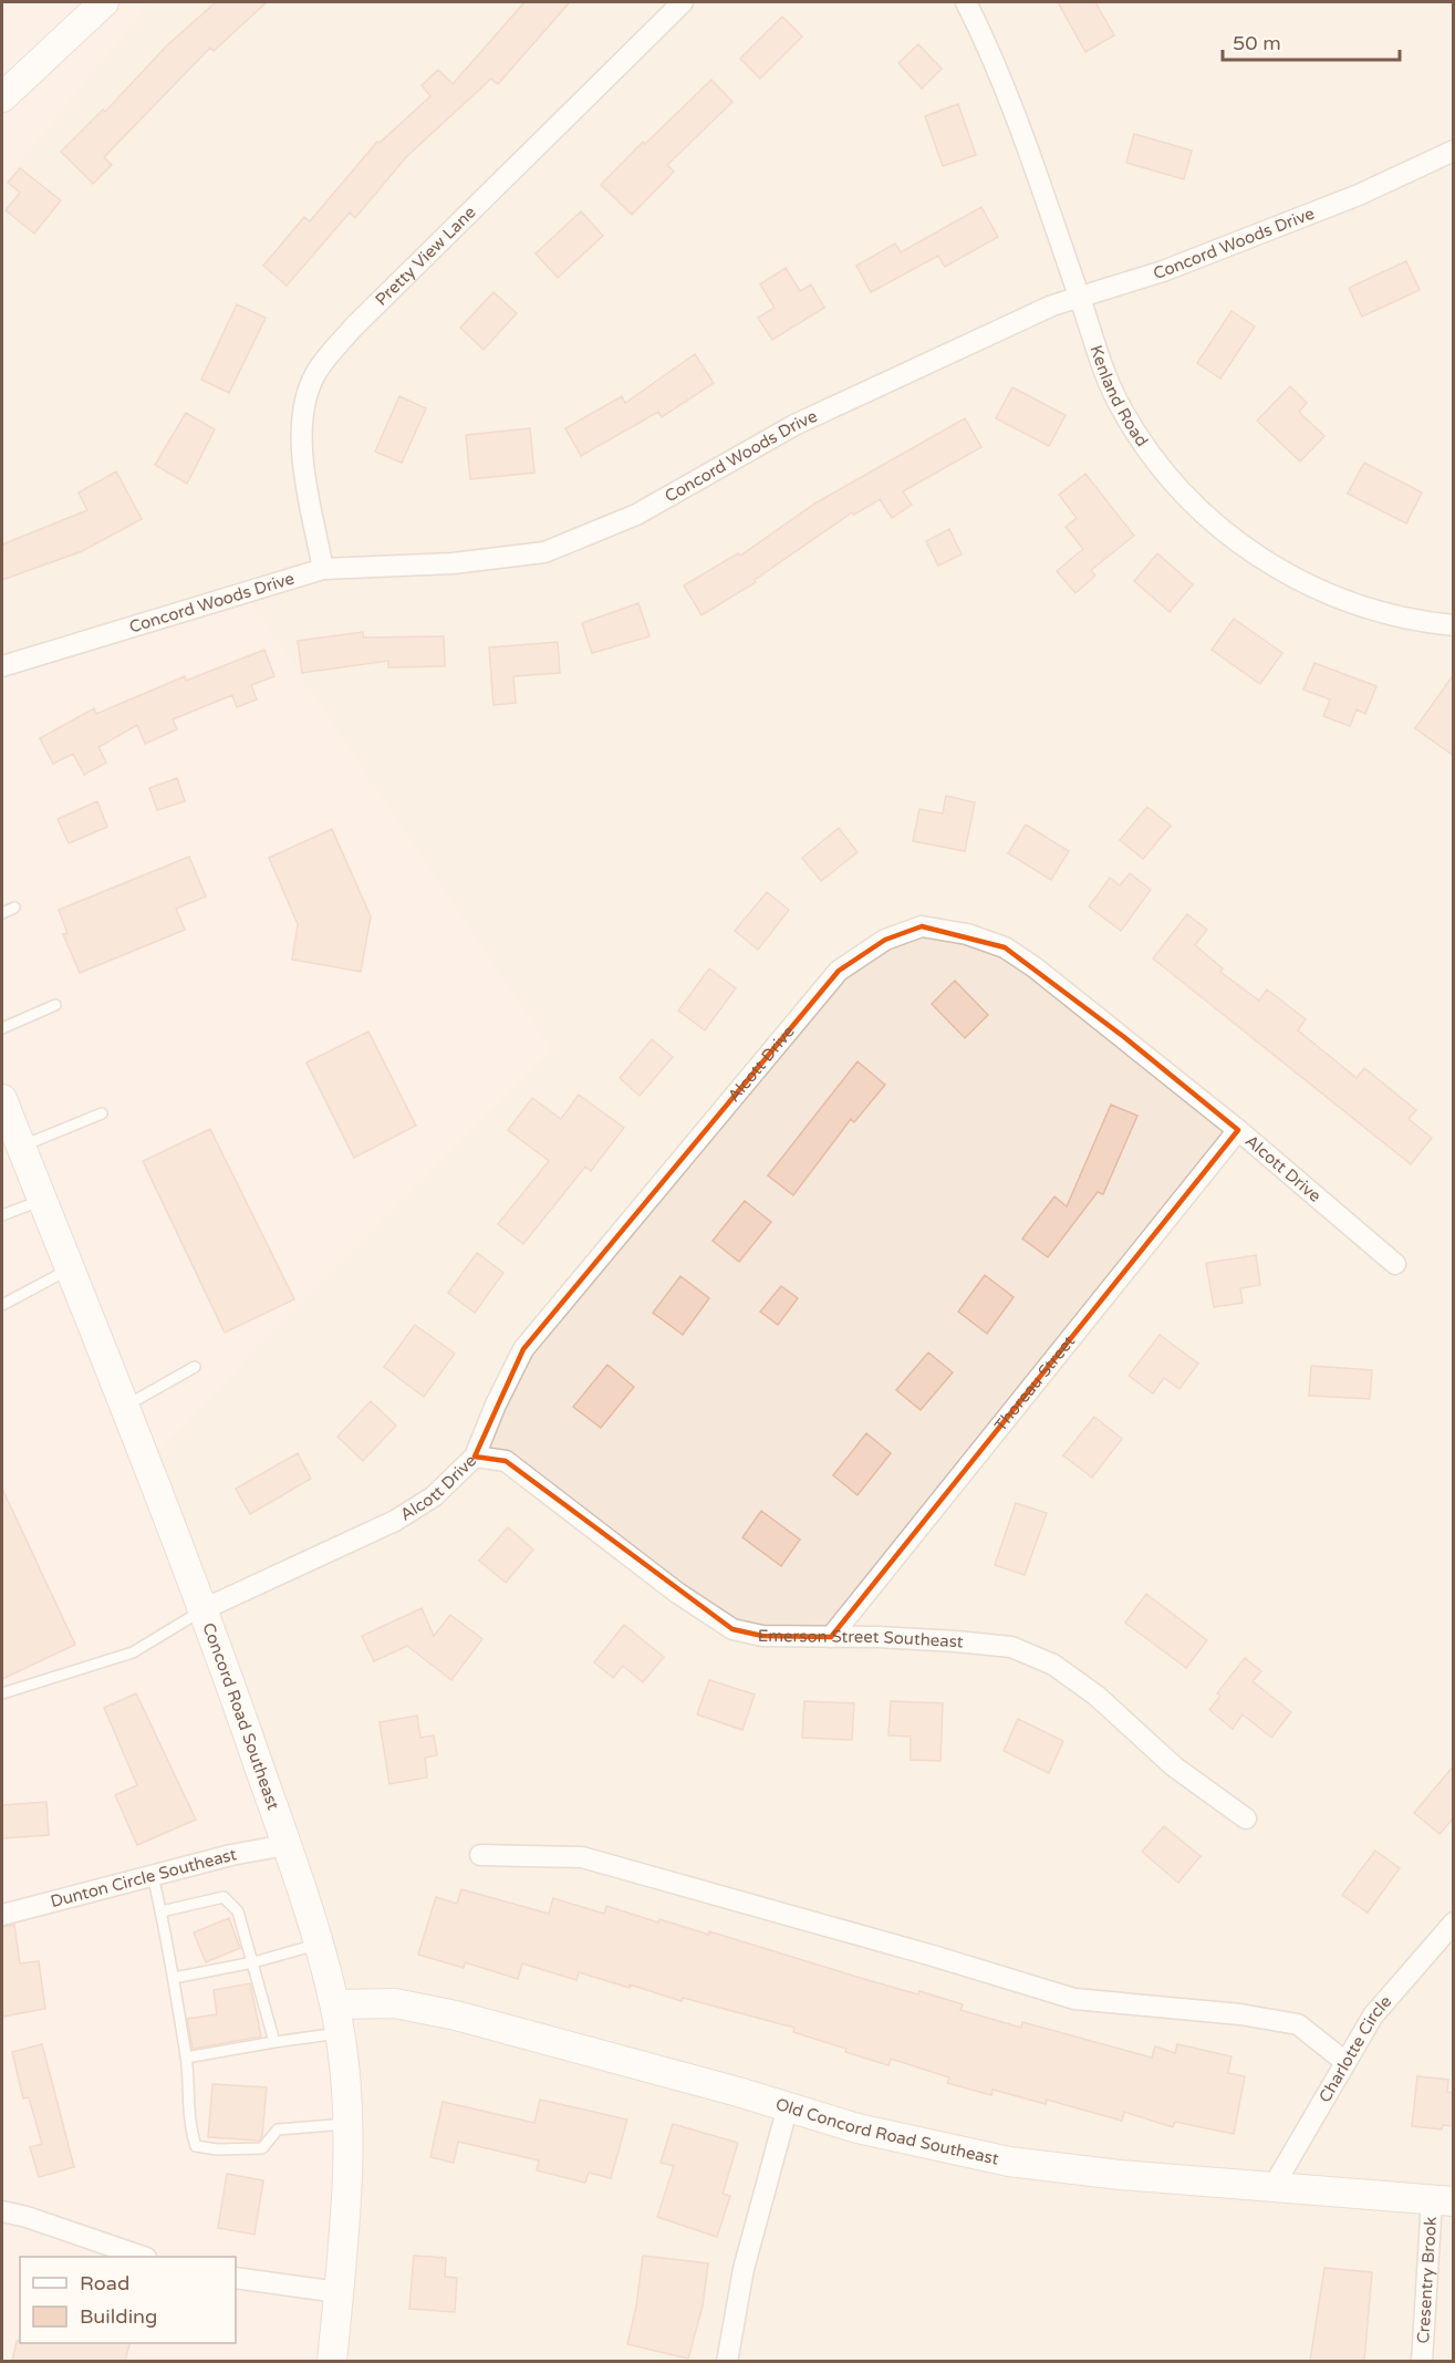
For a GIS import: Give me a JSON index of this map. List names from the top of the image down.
{
  "streets": {
    "street": [
      "Concord Woods Drive",
      "Pretty View Lane",
      "Kenland Road",
      "Alcott Drive",
      "Thoreau Street",
      "Emerson Street Southeast",
      "Concord Road Southeast",
      "Dunton Circle Southeast",
      "Charlotte Circle",
      "Old Concord Road Southeast",
      "Cresentry Brook"
    ]
  },
  "crossings": [
    ["Concord Woods Drive", "Pretty View Lane"],
    ["Concord Woods Drive", "Kenland Road"],
    ["Alcott Drive", "Thoreau Street"],
    ["Alcott Drive", "Emerson Street Southeast"],
    ["Alcott Drive", "Concord Road Southeast"],
    ["Thoreau Street", "Emerson Street Southeast"],
    ["Concord Road Southeast", "Dunton Circle Southeast"],
    ["Concord Road Southeast", "Old Concord Road Southeast"],
    ["Charlotte Circle", "Old Concord Road Southeast"],
    ["Old Concord Road Southeast", "Cresentry Brook"]
  ],
  "legend": ["Road", "Building"],
  "scale_bar": "50 m"
}
